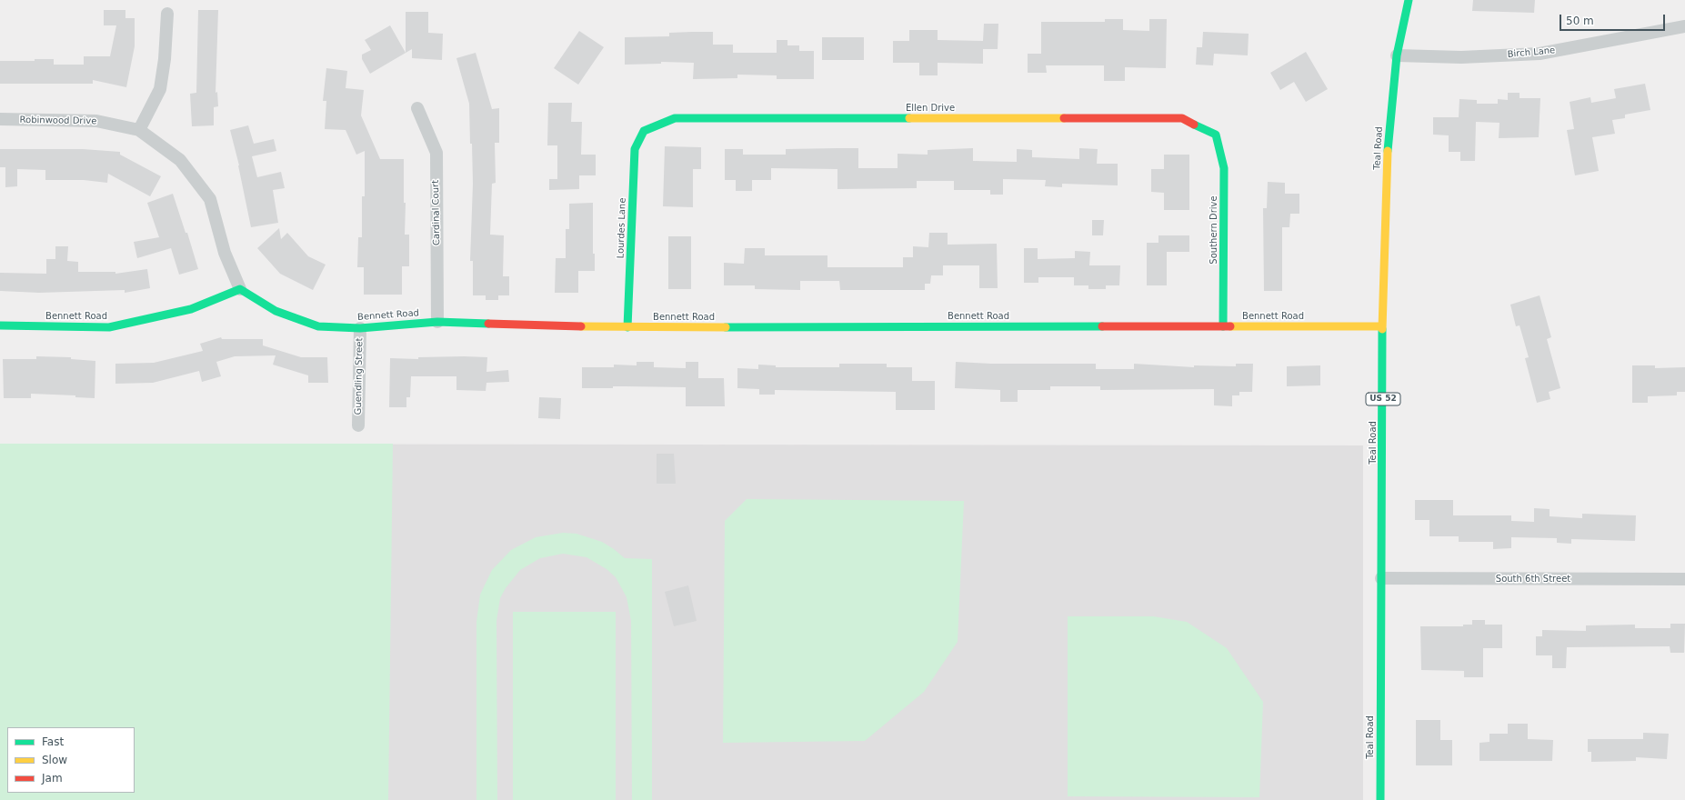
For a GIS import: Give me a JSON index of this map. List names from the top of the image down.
{
  "streets": {
    "street": [
      "Birch Lane",
      "Ellen Drive",
      "Robinwood Drive",
      "Teal Road",
      "Cardinal Court",
      "Lourdes Lane",
      "Southern Drive",
      "Bennett Road",
      "Guendling Street",
      "US 52",
      "South 6th Street"
    ]
  },
  "crossings": [
    ["Birch Lane", "Teal Road"],
    ["Ellen Drive", "Lourdes Lane"],
    ["Ellen Drive", "Southern Drive"],
    ["Robinwood Drive", "Bennett Road"],
    ["Teal Road", "Bennett Road"],
    ["Teal Road", "South 6th Street"],
    ["Cardinal Court", "Bennett Road"],
    ["Lourdes Lane", "Bennett Road"],
    ["Southern Drive", "Bennett Road"],
    ["Bennett Road", "Guendling Street"]
  ],
  "legend": ["Fast", "Slow", "Jam"],
  "scale_bar": "50 m"
}
